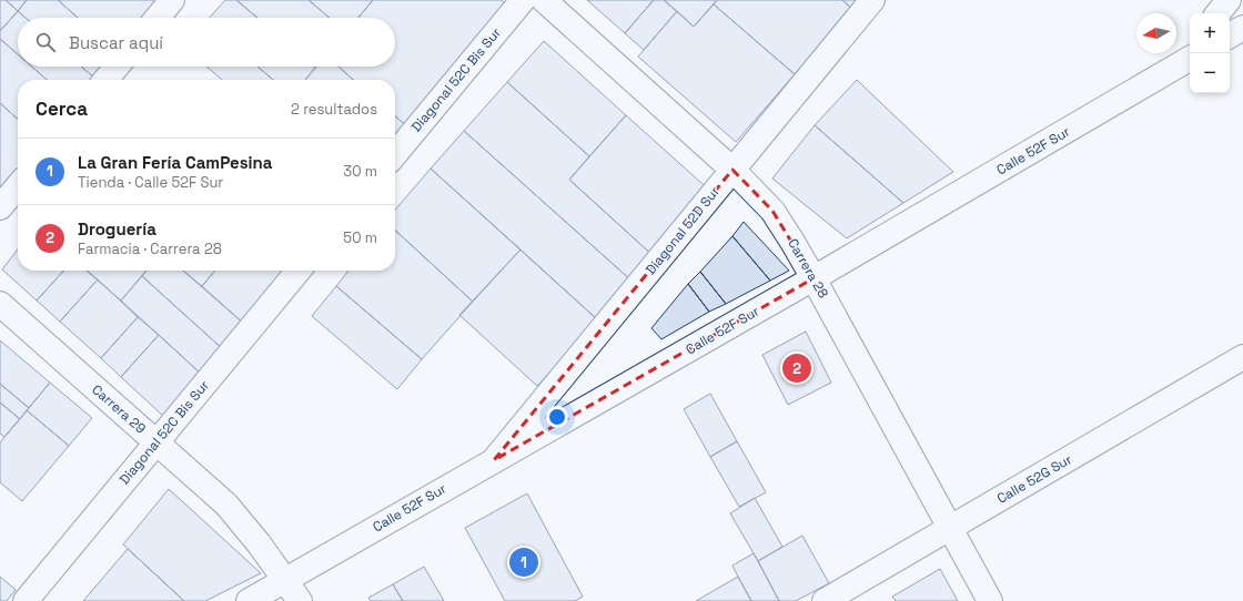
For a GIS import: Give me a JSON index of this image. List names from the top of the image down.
{
  "streets": {
    "street": [
      "Diagonal 52C Bis Sur",
      "Calle 52F Sur",
      "Diagonal 52D Sur",
      "Carrera 28",
      "Carrera 29",
      "Calle 52G Sur"
    ]
  },
  "crossings": [
    ["Diagonal 52C Bis Sur", "Carrera 29"],
    ["Calle 52F Sur", "Diagonal 52D Sur"],
    ["Calle 52F Sur", "Carrera 28"],
    ["Calle 52F Sur", "Carrera 29"],
    ["Diagonal 52D Sur", "Carrera 28"],
    ["Carrera 28", "Calle 52G Sur"]
  ],
  "north": "left",
  "page": {
    "map_buttons": ["+", "−"],
    "search": "Buscar aquí",
    "heading": ["Cerca", "2 resultados"],
    "list": [
      {
        "mark": "1",
        "name": "La Gran Fería CamPesina",
        "note": "Tienda · Calle 52F Sur",
        "value": "30 m"
      },
      {
        "mark": "2",
        "name": "Droguería",
        "note": "Farmacia · Carrera 28",
        "value": "50 m"
      }
    ],
    "pins": ["2", "1"]
  }
}
